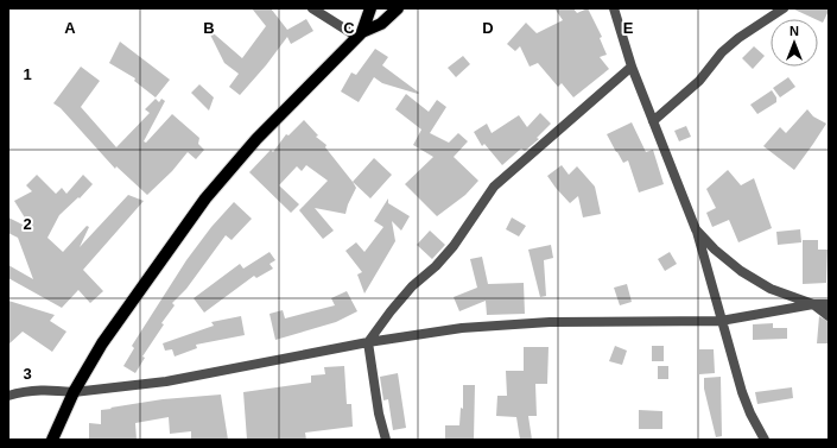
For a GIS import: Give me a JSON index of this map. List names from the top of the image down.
{
  "north": "top",
  "grid": {
    "columns": [
      "A",
      "B",
      "C",
      "D",
      "E"
    ],
    "rows": ["1", "2", "3"]
  }
}
